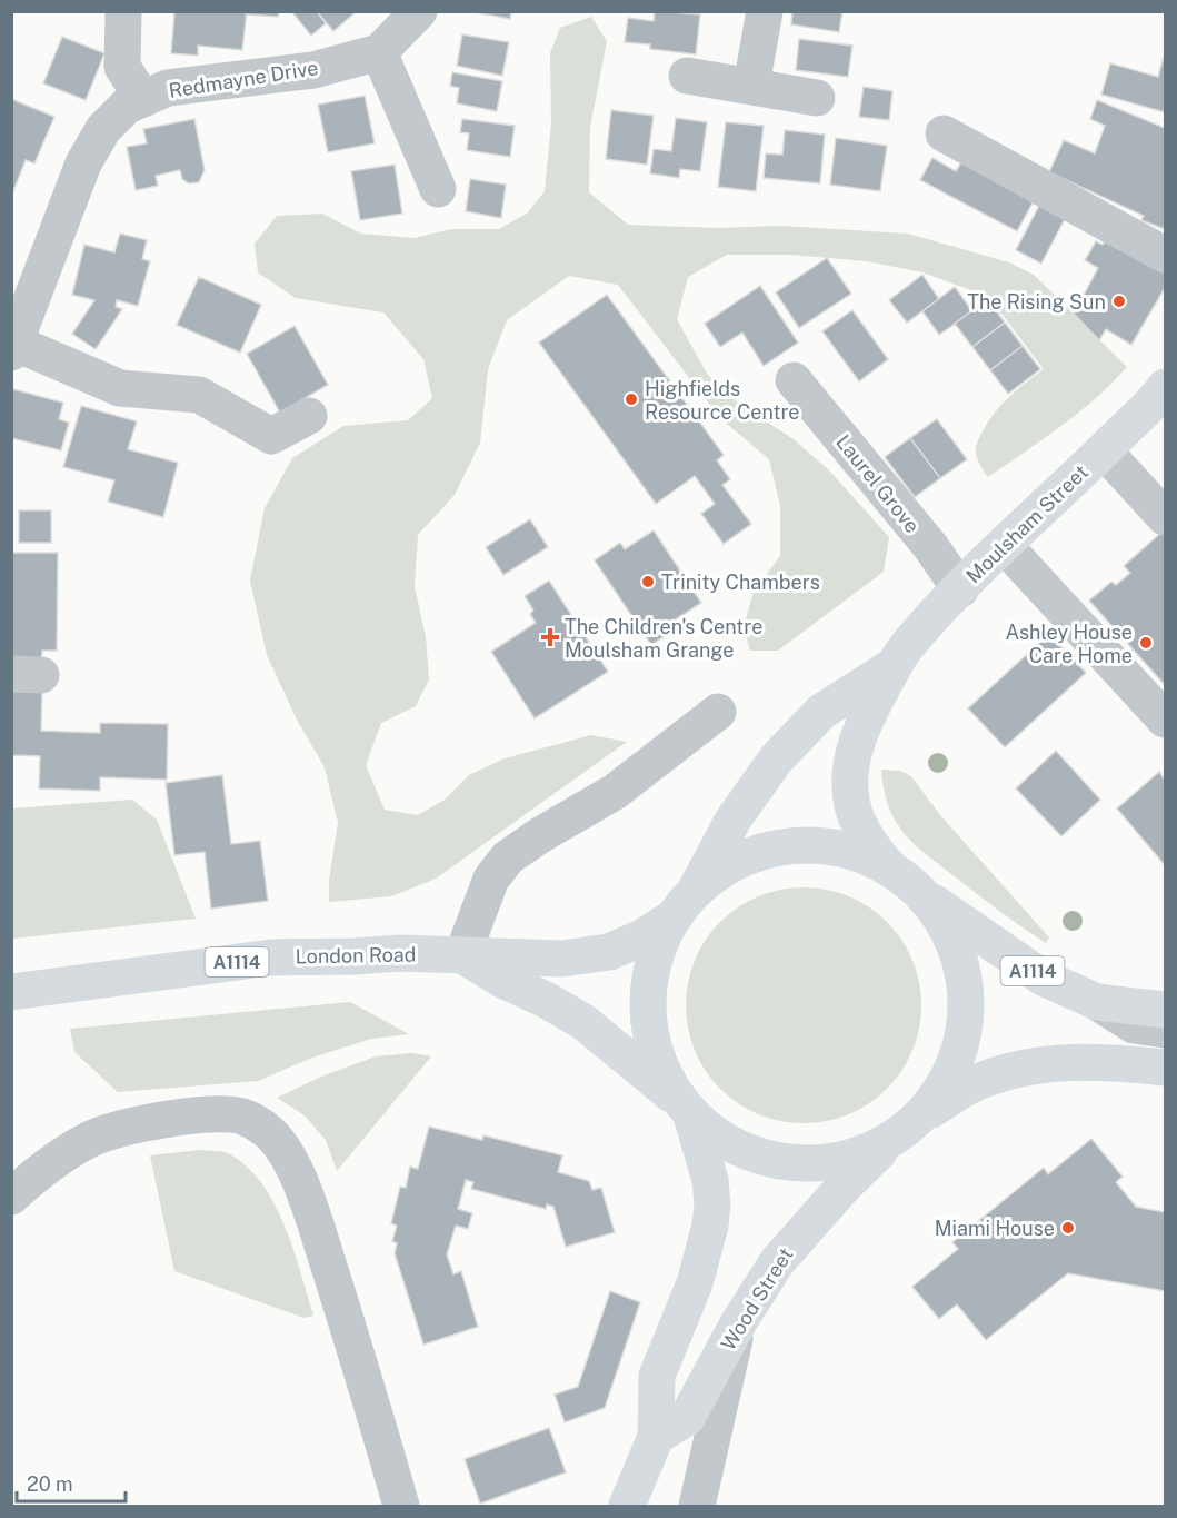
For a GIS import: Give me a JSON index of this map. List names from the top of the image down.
{
  "streets": {
    "main road": [
      "Moulsham Street",
      "London Road",
      "A1114",
      "Wood Street"
    ],
    "street": ["Redmayne Drive", "Laurel Grove"]
  },
  "crossings": [
    ["Laurel Grove", "Moulsham Street"],
    ["Moulsham Street", "London Road"],
    ["Moulsham Street", "A1114"],
    ["London Road", "A1114"],
    ["A1114", "Wood Street"]
  ],
  "places": {
    "other": [
      "The Rising Sun",
      "Highfields Resource Centre",
      "Trinity Chambers",
      "Ashley House Care Home",
      "Miami House"
    ],
    "health": ["The Children's Centre Moulsham Grange"]
  },
  "scale_bar": "20 m"
}
